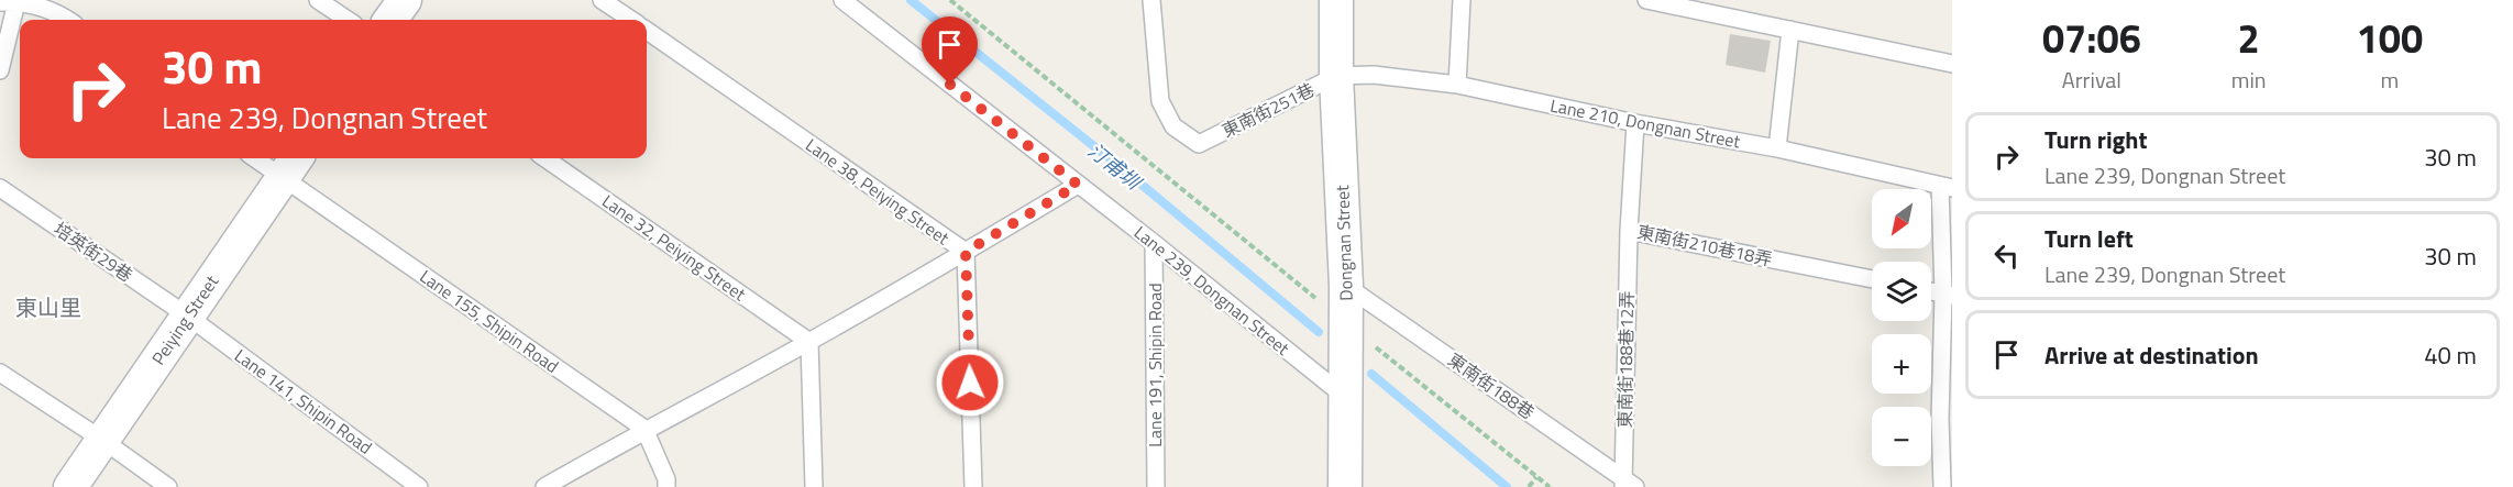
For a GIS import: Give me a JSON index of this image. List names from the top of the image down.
{
  "streets": {
    "street": ["Dongnan Street", "Peiying Street"],
    "lane": [
      "東南街251巷",
      "Lane 210, Dongnan Street",
      "Lane 38, Peiying Street",
      "東南街210巷18弄",
      "Lane 32, Peiying Street",
      "培英街29巷",
      "Lane 239, Dongnan Street",
      "Lane 155, Shipin Road",
      "東南街188巷12弄",
      "Lane 191, Shipin Road",
      "東南街188巷",
      "Lane 141, Shipin Road"
    ]
  },
  "crossings": [
    ["東南街251巷", "Lane 210, Dongnan Street"],
    ["東南街251巷", "Dongnan Street"],
    ["Lane 210, Dongnan Street", "Dongnan Street"],
    ["Lane 210, Dongnan Street", "東南街210巷18弄"],
    ["Lane 38, Peiying Street", "Lane 32, Peiying Street"],
    ["Lane 38, Peiying Street", "Lane 155, Shipin Road"],
    ["Dongnan Street", "Lane 239, Dongnan Street"],
    ["Dongnan Street", "東南街188巷"],
    ["東南街210巷18弄", "東南街188巷12弄"],
    ["培英街29巷", "Peiying Street"],
    ["培英街29巷", "Lane 141, Shipin Road"],
    ["Lane 239, Dongnan Street", "Lane 191, Shipin Road"],
    ["Peiying Street", "Lane 155, Shipin Road"],
    ["Peiying Street", "Lane 141, Shipin Road"],
    ["東南街188巷12弄", "東南街188巷"]
  ],
  "districts": ["東山里"],
  "water": ["汀甫圳"],
  "north": "bottom left",
  "page": {
    "eta": [
      "07:06",
      "Arrival",
      "2",
      "min",
      "100",
      "m"
    ],
    "turn": ["30 m", "Lane 239, Dongnan Street"],
    "list": [
      {
        "name": "Turn right",
        "note": "Lane 239, Dongnan Street",
        "value": "30 m"
      },
      {
        "name": "Turn left",
        "note": "Lane 239, Dongnan Street",
        "value": "30 m"
      },
      {
        "name": "Arrive at destination",
        "value": "40 m"
      }
    ],
    "map_buttons": ["+", "−"]
  }
}
